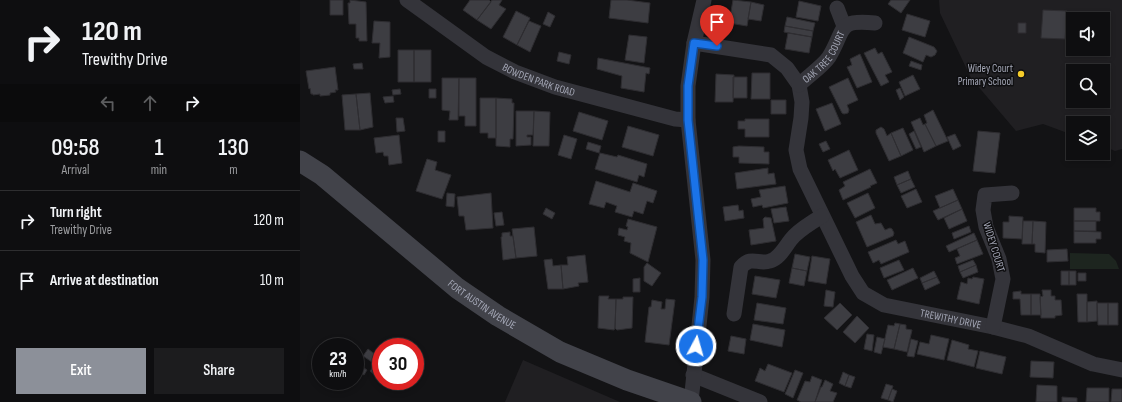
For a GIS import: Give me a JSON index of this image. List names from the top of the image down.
{
  "streets": {
    "main road": ["FORT AUSTIN AVENUE"],
    "street": [
      "OAK TREE COURT",
      "BOWDEN PARK ROAD",
      "WIDEY COURT",
      "TREWITHY DRIVE"
    ]
  },
  "crossings": [
    ["OAK TREE COURT", "TREWITHY DRIVE"],
    ["WIDEY COURT", "TREWITHY DRIVE"]
  ],
  "places": ["Widey Court Primary School"],
  "page": {
    "turn": ["120 m", "Trewithy Drive"],
    "eta": [
      "09:58",
      "Arrival",
      "1",
      "min",
      "130",
      "m"
    ],
    "list": [
      {
        "name": "Turn right",
        "note": "Trewithy Drive",
        "value": "120 m"
      },
      {
        "name": "Arrive at destination",
        "value": "10 m"
      }
    ],
    "speed": "23 km/h",
    "limit": "30",
    "buttons": ["Exit", "Share"]
  }
}
